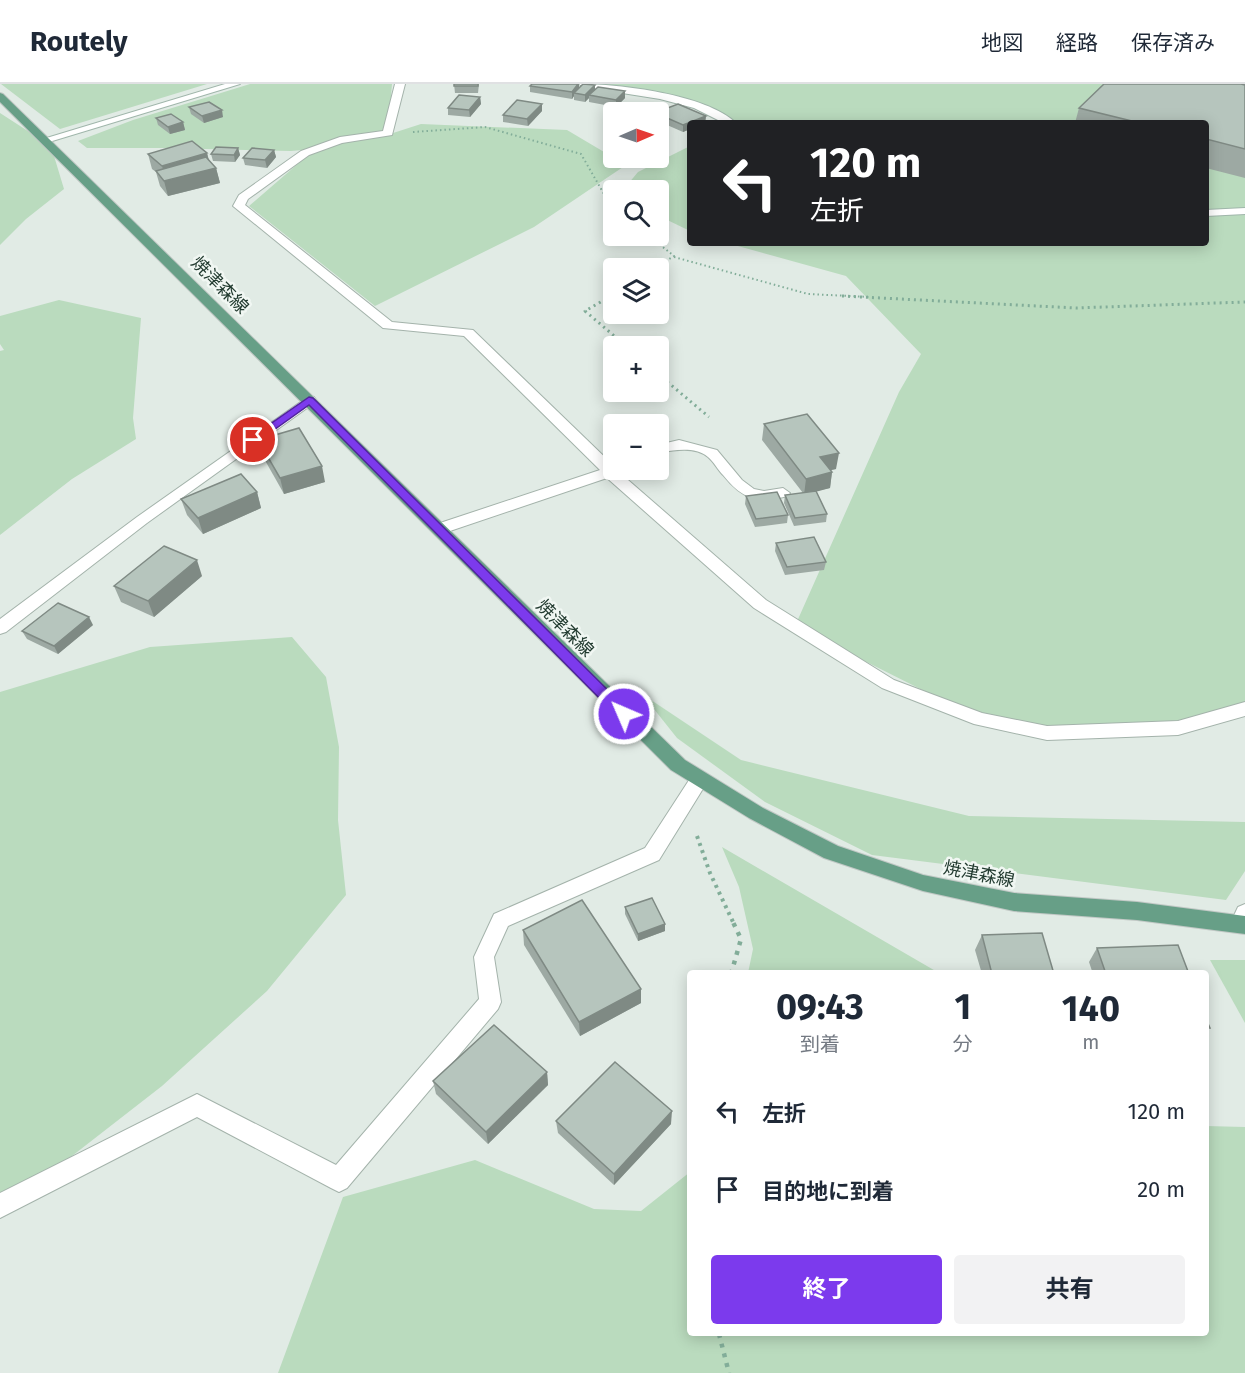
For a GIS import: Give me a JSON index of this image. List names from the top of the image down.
{
  "streets": {
    "main road": ["焼津森線"]
  },
  "north": "right",
  "page": {
    "header": "Routely",
    "nav": ["地図", "経路", "保存済み"],
    "map_buttons": ["+", "−"],
    "turn": ["120 m", "左折"],
    "eta": [
      "09:43",
      "到着",
      "1",
      "分",
      "140",
      "m"
    ],
    "list": [
      {
        "name": "左折",
        "value": "120 m"
      },
      {
        "name": "目的地に到着",
        "value": "20 m"
      }
    ],
    "buttons": ["終了", "共有"]
  }
}
